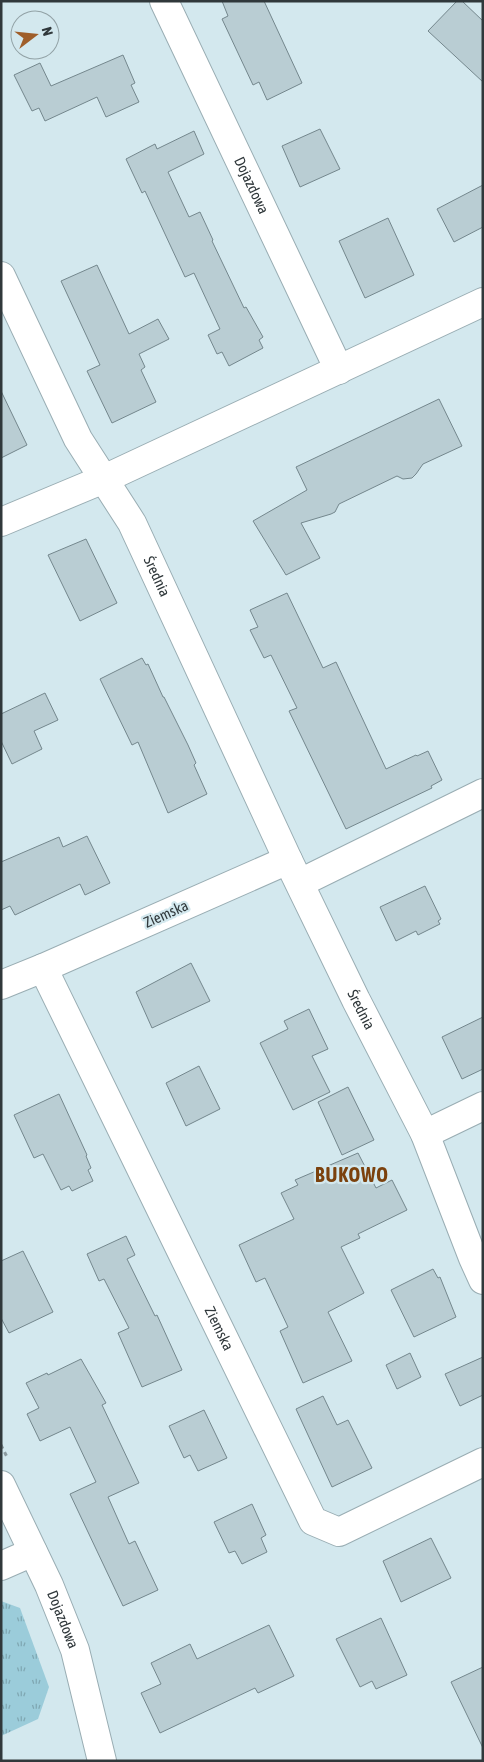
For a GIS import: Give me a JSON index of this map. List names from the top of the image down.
{
  "streets": {
    "street": ["Dojazdowa", "Średnia", "Ziemska"]
  },
  "crossings": [
    ["Średnia", "Ziemska"]
  ],
  "districts": ["BUKOWO"],
  "north": "right"
}
